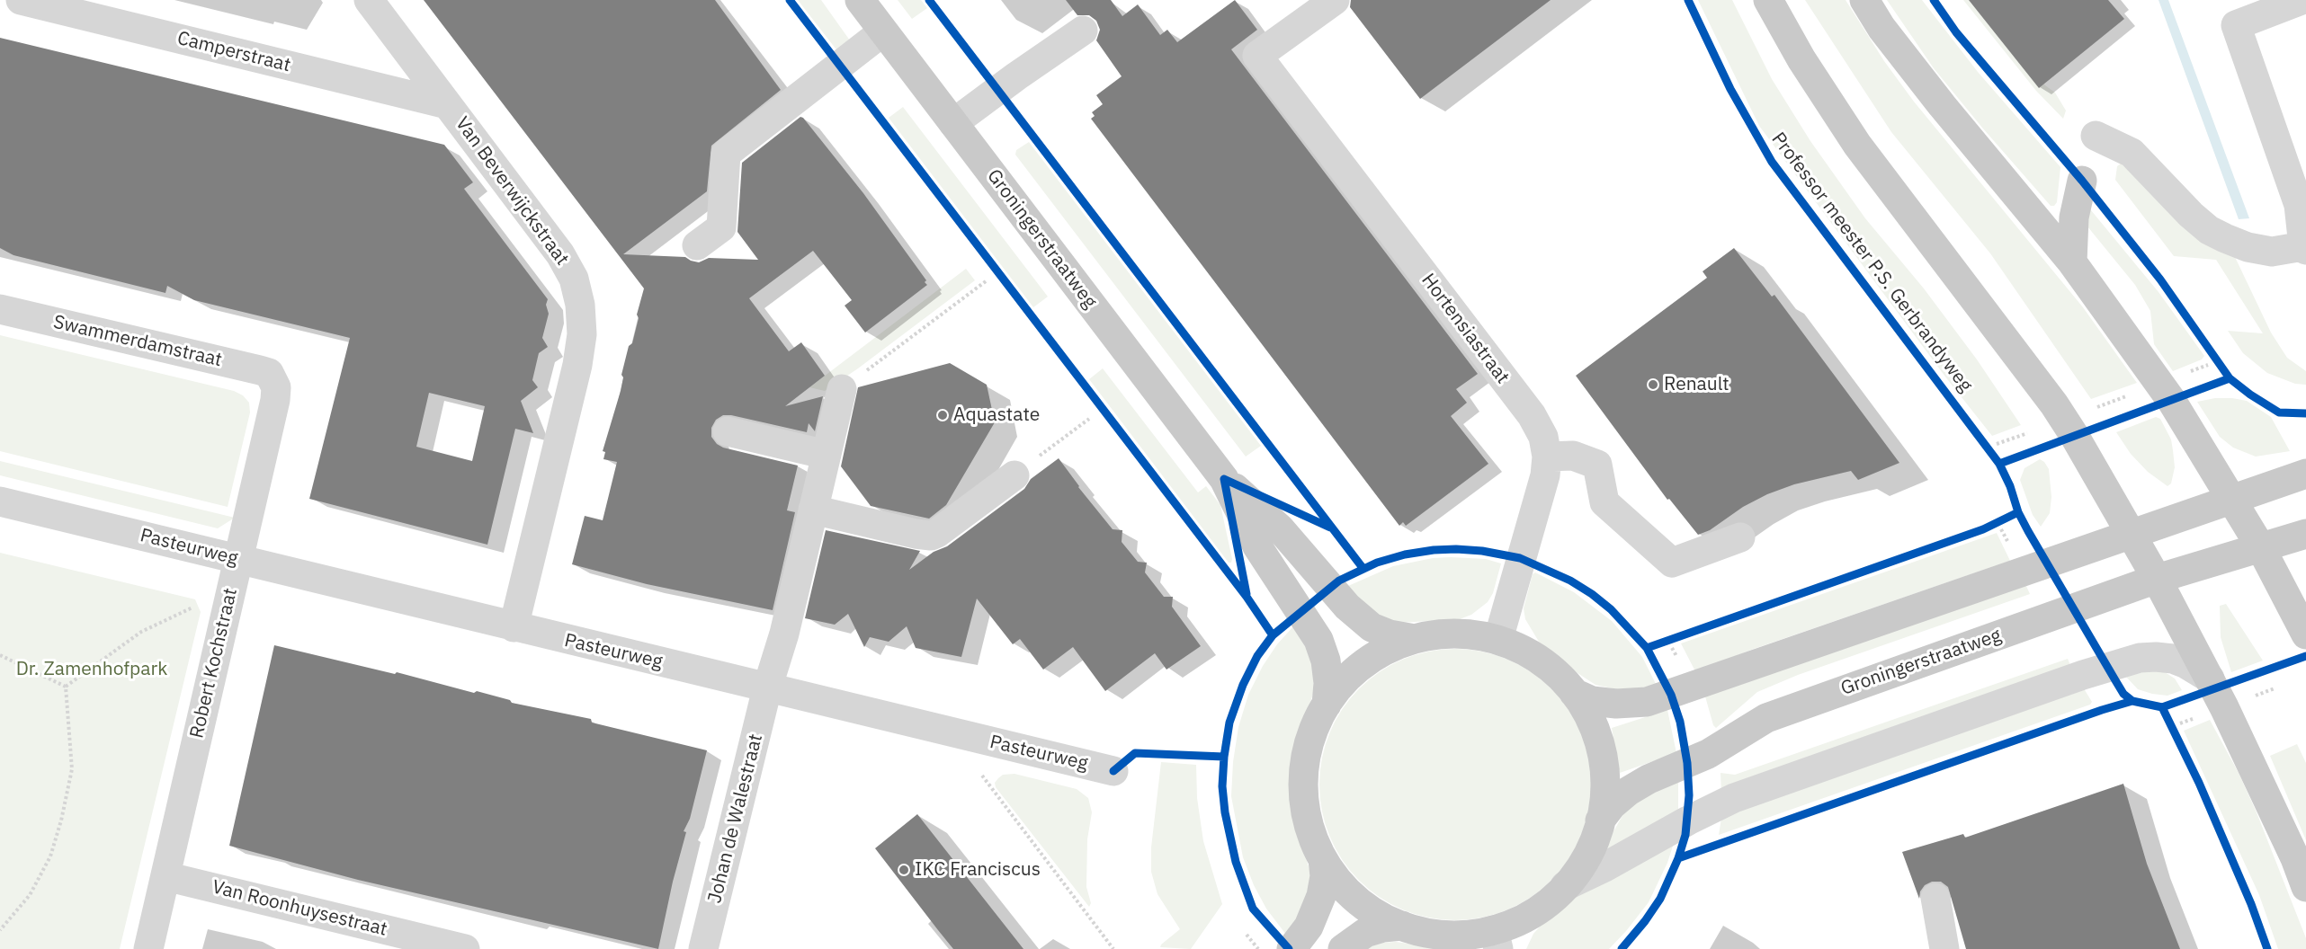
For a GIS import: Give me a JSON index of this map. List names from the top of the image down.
{
  "streets": {
    "main road": ["Groningerstraatweg"],
    "street": [
      "Camperstraat",
      "Van Beverwijckstraat",
      "Hortensiastraat",
      "Swammerdamstraat",
      "Pasteurweg",
      "Robert Kochstraat",
      "Johan de Walestraat",
      "Van Roonhuysestraat"
    ],
    "cycle path": ["Professor meester P.S. Gerbrandyweg"]
  },
  "crossings": [
    ["Camperstraat", "Van Beverwijckstraat"],
    ["Van Beverwijckstraat", "Pasteurweg"],
    ["Swammerdamstraat", "Robert Kochstraat"],
    ["Pasteurweg", "Robert Kochstraat"],
    ["Pasteurweg", "Johan de Walestraat"],
    ["Robert Kochstraat", "Van Roonhuysestraat"]
  ],
  "parks": ["Dr. Zamenhofpark"],
  "places": ["Renault", "Aquastate", "IKC Franciscus"]
}
